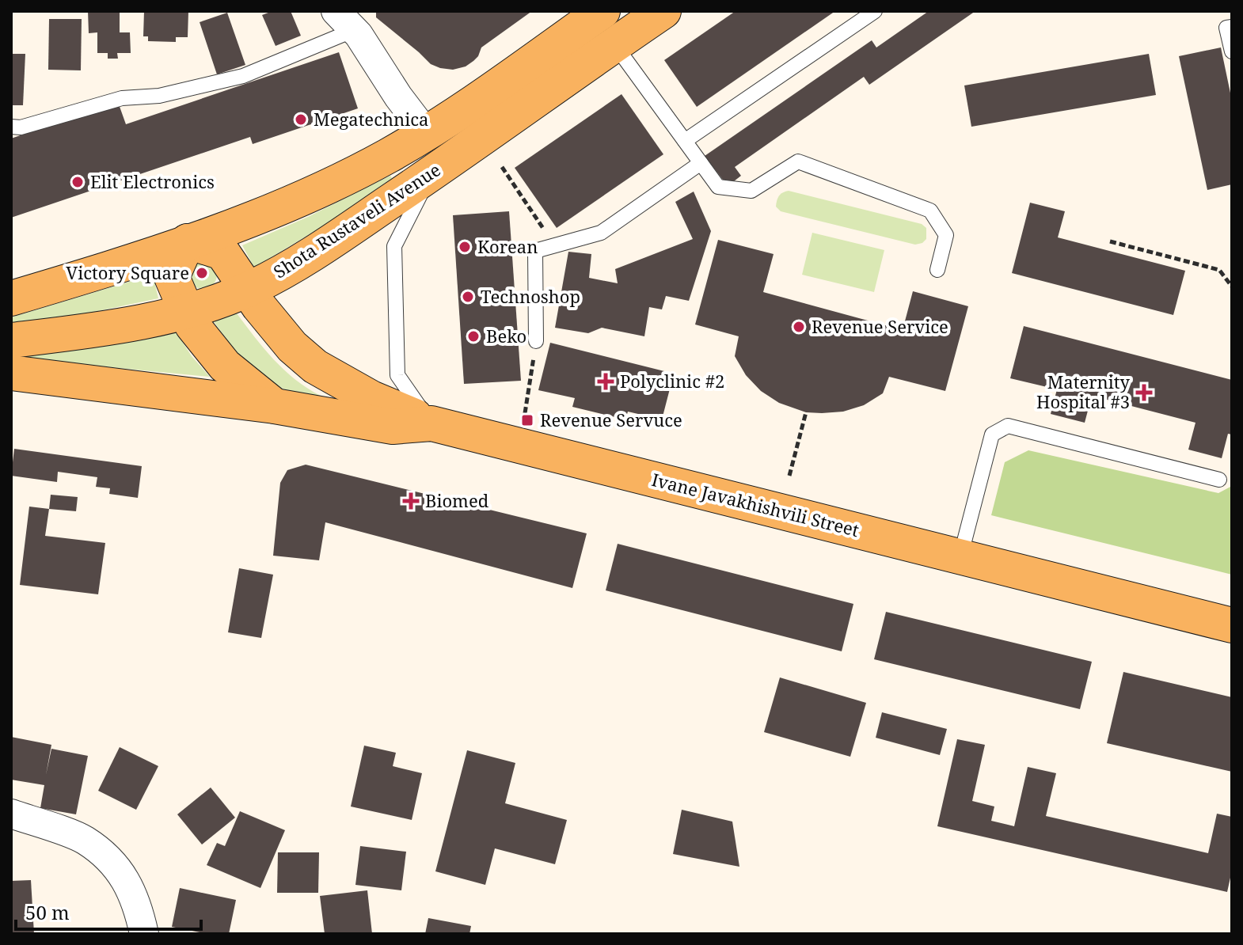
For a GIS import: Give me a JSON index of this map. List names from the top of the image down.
{
  "streets": {
    "main road": ["Shota Rustaveli Avenue", "Ivane Javakhishvili Street"]
  },
  "places": {
    "other": [
      "Megatechnica",
      "Elit Electronics",
      "Korean",
      "Victory Square",
      "Technoshop",
      "Revenue Service",
      "Beko"
    ],
    "health": ["Polyclinic #2", "Maternity Hospital #3", "Biomed"],
    "transit": ["Revenue Servuce"]
  },
  "scale_bar": "50 m"
}
